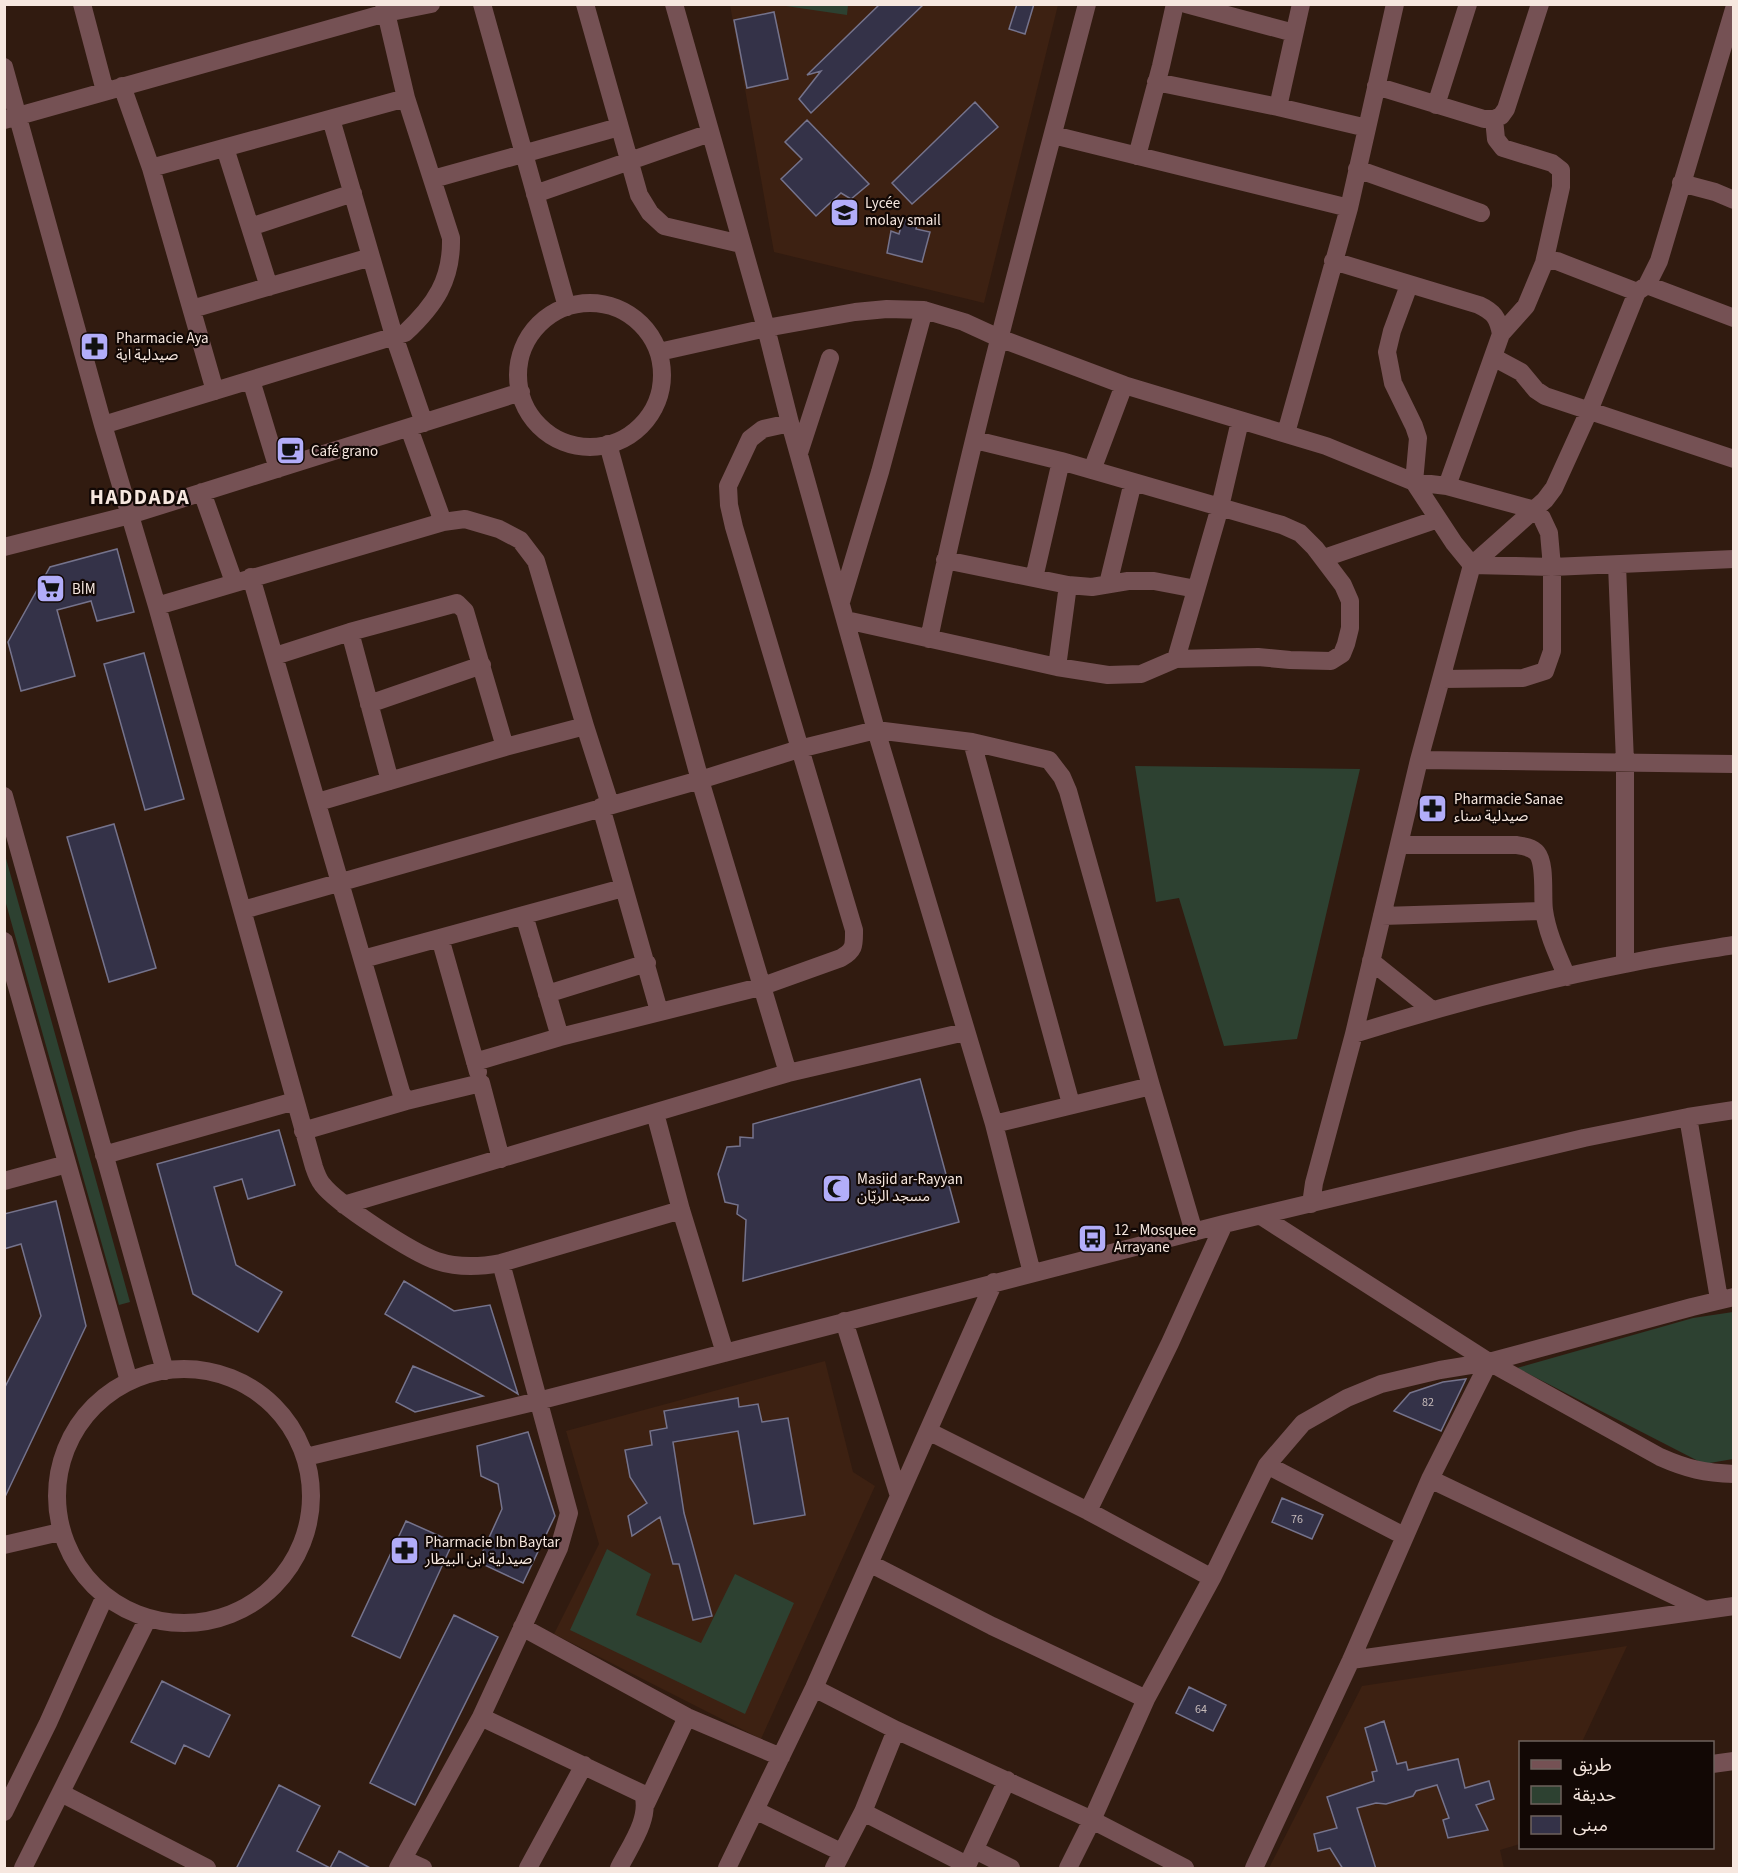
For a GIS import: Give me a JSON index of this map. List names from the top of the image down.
{
  "districts": ["HADDADA"],
  "places": {
    "school or university": ["Lycée molay smail"],
    "pharmacy": ["Pharmacie Aya صيدلية اية", "Pharmacie Sanae صيدلية سناء", "Pharmacie Ibn Baytar صيدلية ابن البيطار"],
    "cafe": ["Café grano"],
    "supermarket": ["BİM"],
    "mosque": ["Masjid ar-Rayyan مسجد الريّان"],
    "bus stop": ["12 - Mosquee Arrayane"]
  },
  "house_numbers": ["82", "76", "64"],
  "legend": ["طريق", "حديقة", "مبنى"]
}
